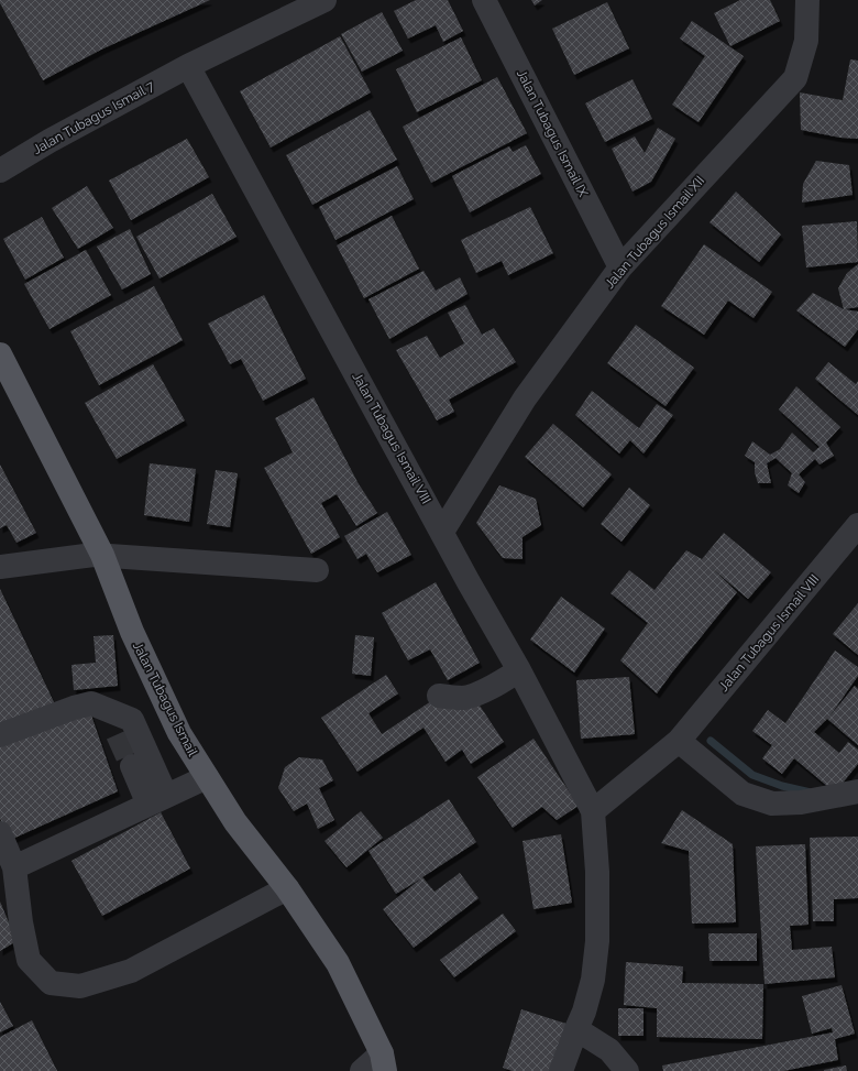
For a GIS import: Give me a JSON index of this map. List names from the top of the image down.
{
  "streets": {
    "main road": ["Jalan Tubagus Ismail"],
    "street": [
      "Jalan Tubagus Ismail 7",
      "Jalan Tubagus Ismail IX",
      "Jalan Tubagus Ismail XII",
      "Jalan Tubagus Ismail VIII"
    ]
  },
  "crossings": [
    ["Jalan Tubagus Ismail 7", "Jalan Tubagus Ismail VIII"],
    ["Jalan Tubagus Ismail IX", "Jalan Tubagus Ismail XII"],
    ["Jalan Tubagus Ismail XII", "Jalan Tubagus Ismail VIII"]
  ]
}
